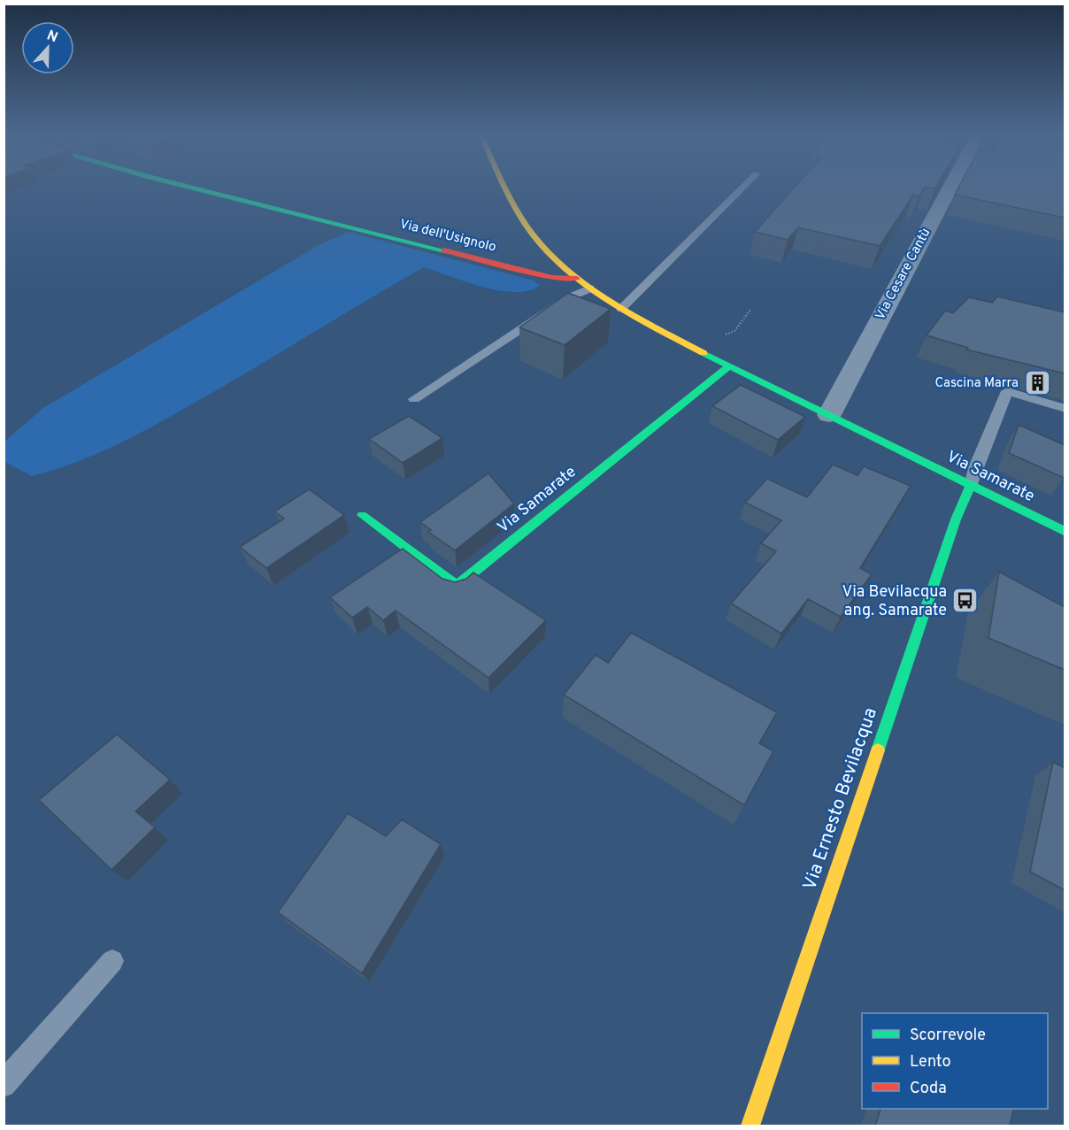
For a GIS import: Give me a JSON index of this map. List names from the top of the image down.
{
  "streets": {
    "street": [
      "Via dell'Usignolo",
      "Via Cesare Cantù",
      "Via Samarate",
      "Via Ernesto Bevilacqua"
    ]
  },
  "crossings": [
    ["Via dell'Usignolo", "Via Samarate"],
    ["Via Cesare Cantù", "Via Samarate"],
    ["Via Samarate", "Via Ernesto Bevilacqua"]
  ],
  "places": {
    "building": ["Cascina Marra"],
    "bus stop": ["Via Bevilacqua ang. Samarate"]
  },
  "legend": ["Scorrevole", "Lento", "Coda"],
  "north": "top"
}
